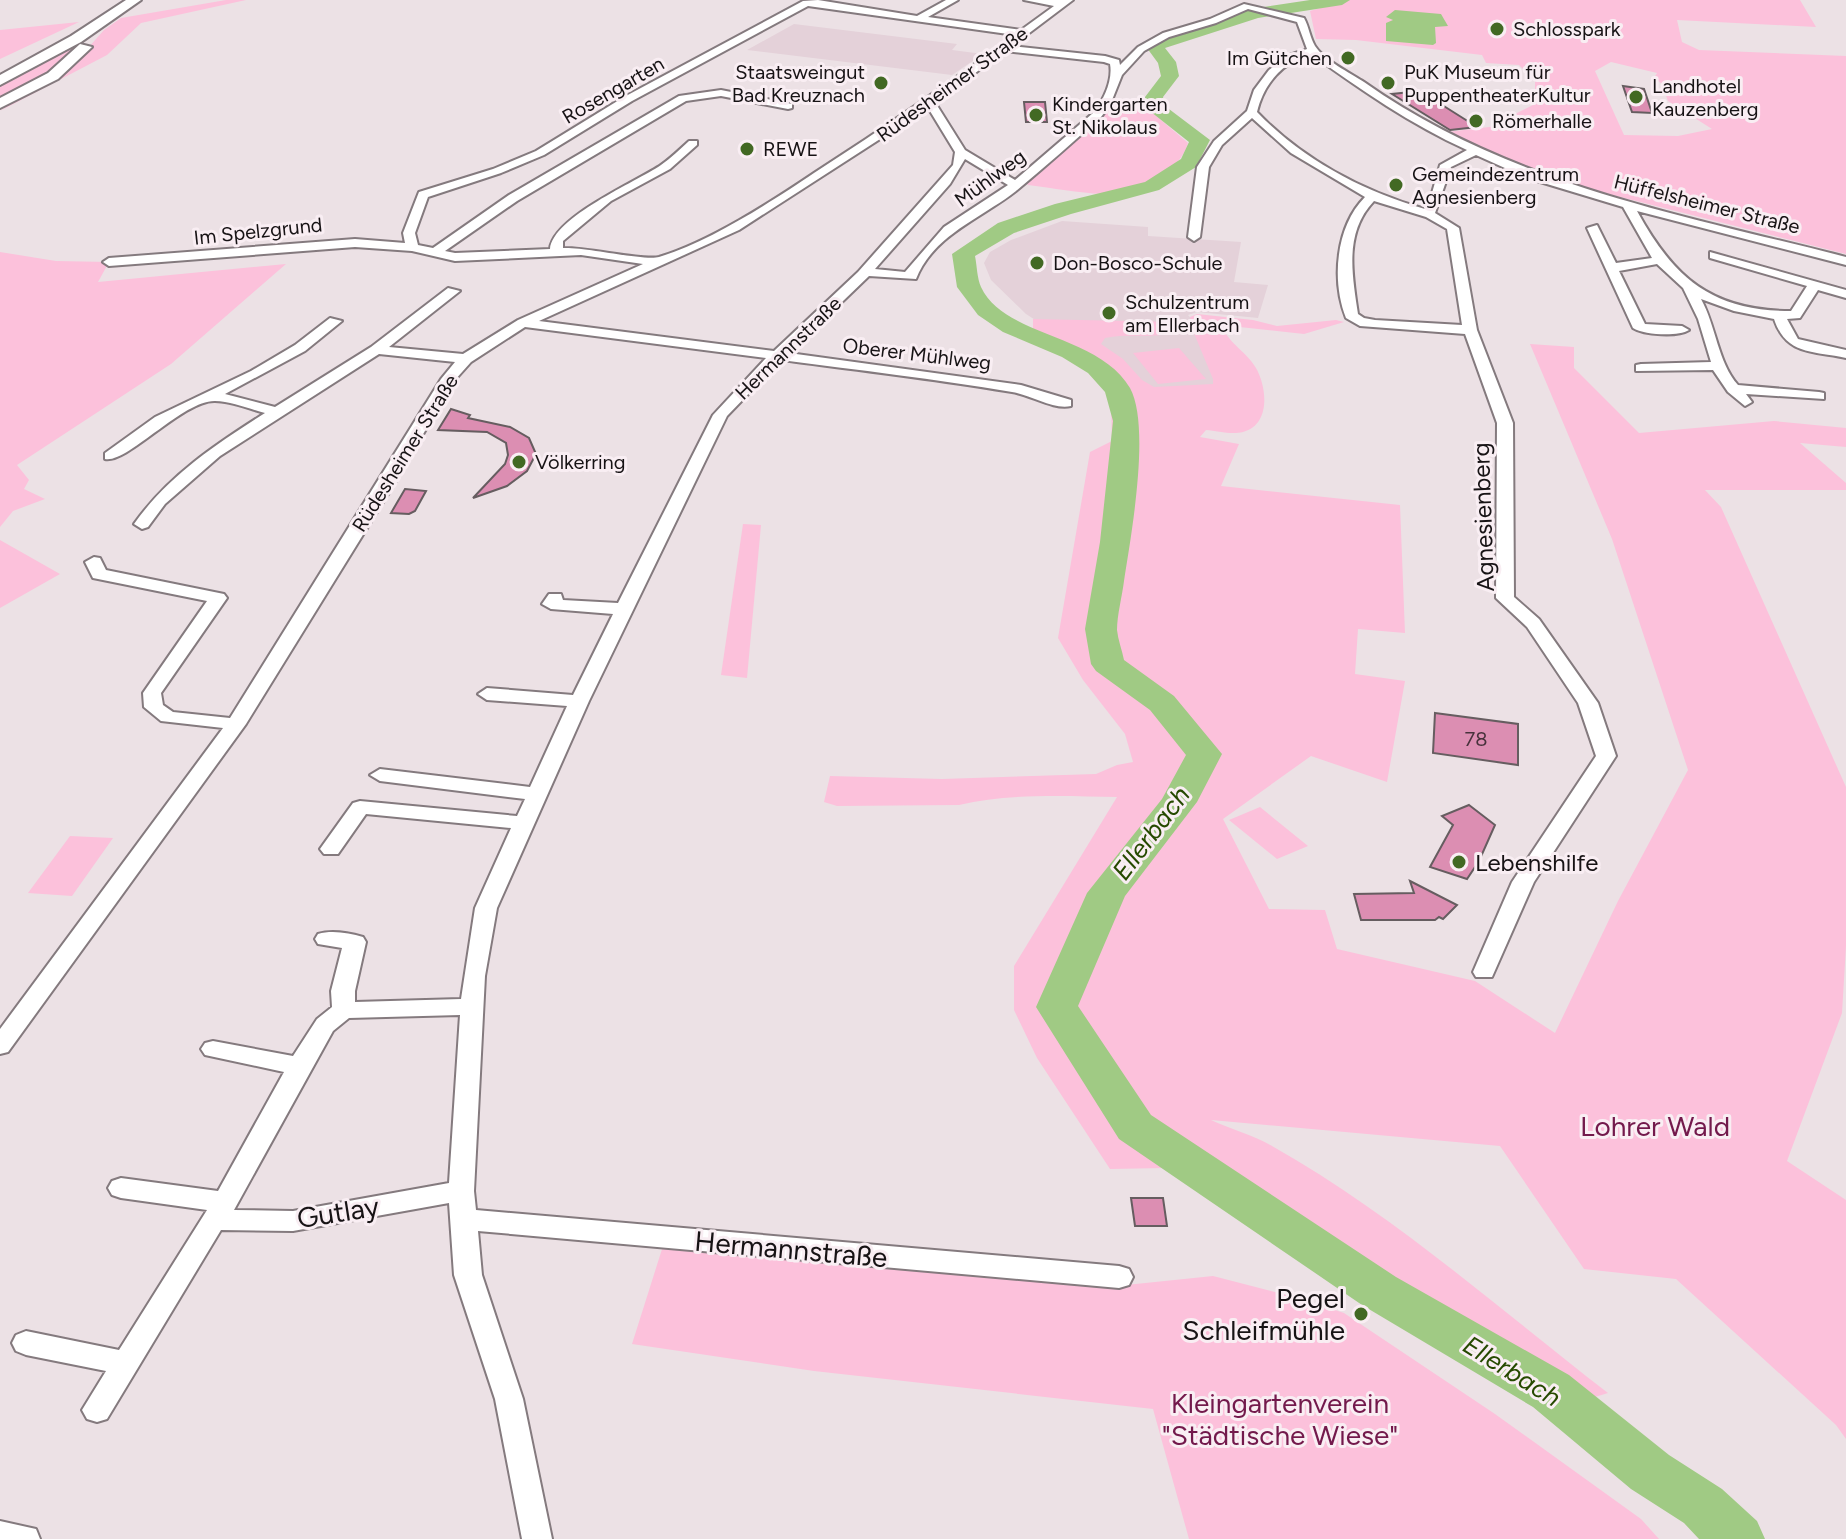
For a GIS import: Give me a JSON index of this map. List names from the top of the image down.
{
  "streets": {
    "street": [
      "Rüdesheimer Straße",
      "Rosengarten",
      "Mühlweg",
      "Hüffelsheimer Straße",
      "Im Spelzgrund",
      "Hermannstraße",
      "Oberer Mühlweg",
      "Agnesienberg",
      "Gutlay"
    ]
  },
  "crossings": [
    ["Rüdesheimer Straße", "Im Spelzgrund"],
    ["Rüdesheimer Straße", "Oberer Mühlweg"],
    ["Rosengarten", "Im Spelzgrund"],
    ["Mühlweg", "Hüffelsheimer Straße"],
    ["Mühlweg", "Hermannstraße"],
    ["Hermannstraße", "Oberer Mühlweg"],
    ["Hermannstraße", "Gutlay"]
  ],
  "water": ["Ellerbach"],
  "parks": ["Lohrer Wald", "Kleingartenverein \"Städtische Wiese\""],
  "places": [
    "Schlosspark",
    "Im Gütchen",
    "Staatsweingut Bad Kreuznach",
    "PuK Museum für PuppentheaterKultur",
    "Landhotel Kauzenberg",
    "Kindergarten St. Nikolaus",
    "Römerhalle",
    "REWE",
    "Gemeindezentrum Agnesienberg",
    "Don-Bosco-Schule",
    "Schulzentrum am Ellerbach",
    "Völkerring",
    "Lebenshilfe",
    "Pegel Schleifmühle"
  ],
  "house_numbers": ["78"]
}
